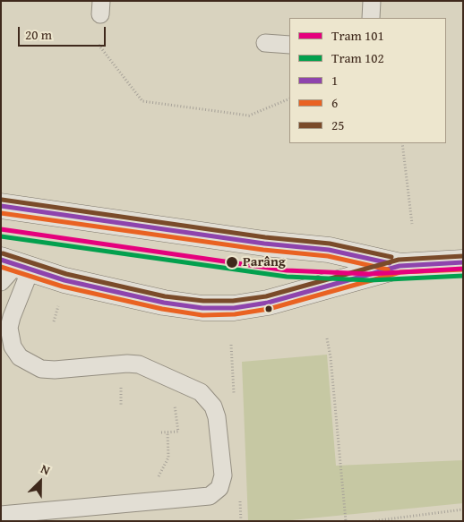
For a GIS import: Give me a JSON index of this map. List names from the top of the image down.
{
  "places": ["Parâng"],
  "lines": [
    "transit line 25",
    "transit line 1",
    "transit line 6",
    "tram line 101",
    "tram line 102"
  ],
  "legend": [
    "Tram 101",
    "Tram 102",
    "1",
    "6",
    "25"
  ],
  "scale_bar": "20 m",
  "north": "top right"
}
